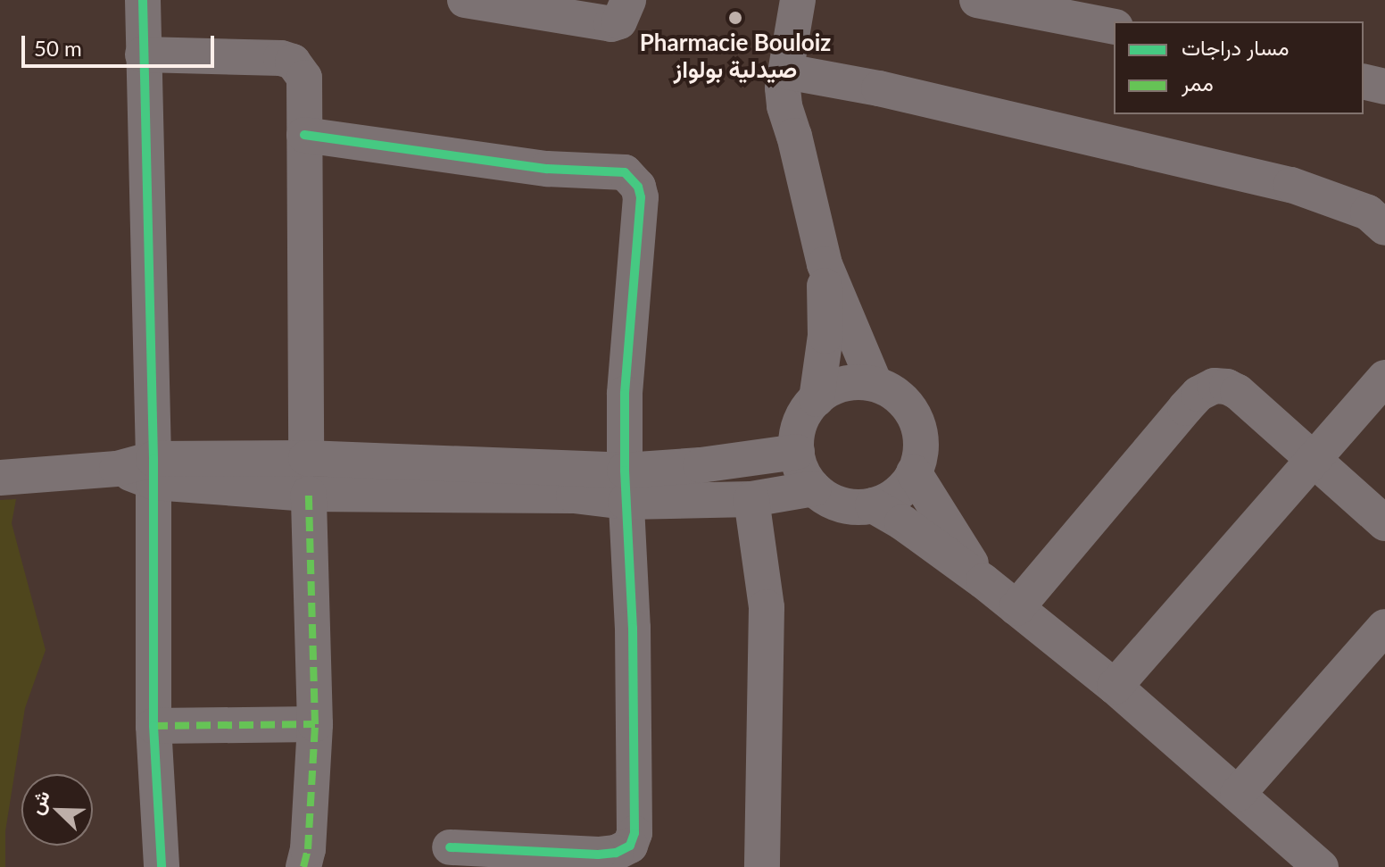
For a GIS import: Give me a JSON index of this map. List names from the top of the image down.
{
  "places": ["Pharmacie Bouloiz صيدلية بولواز"],
  "legend": ["مسار دراجات", "ممر"],
  "scale_bar": "50 m",
  "north": "top left"
}
